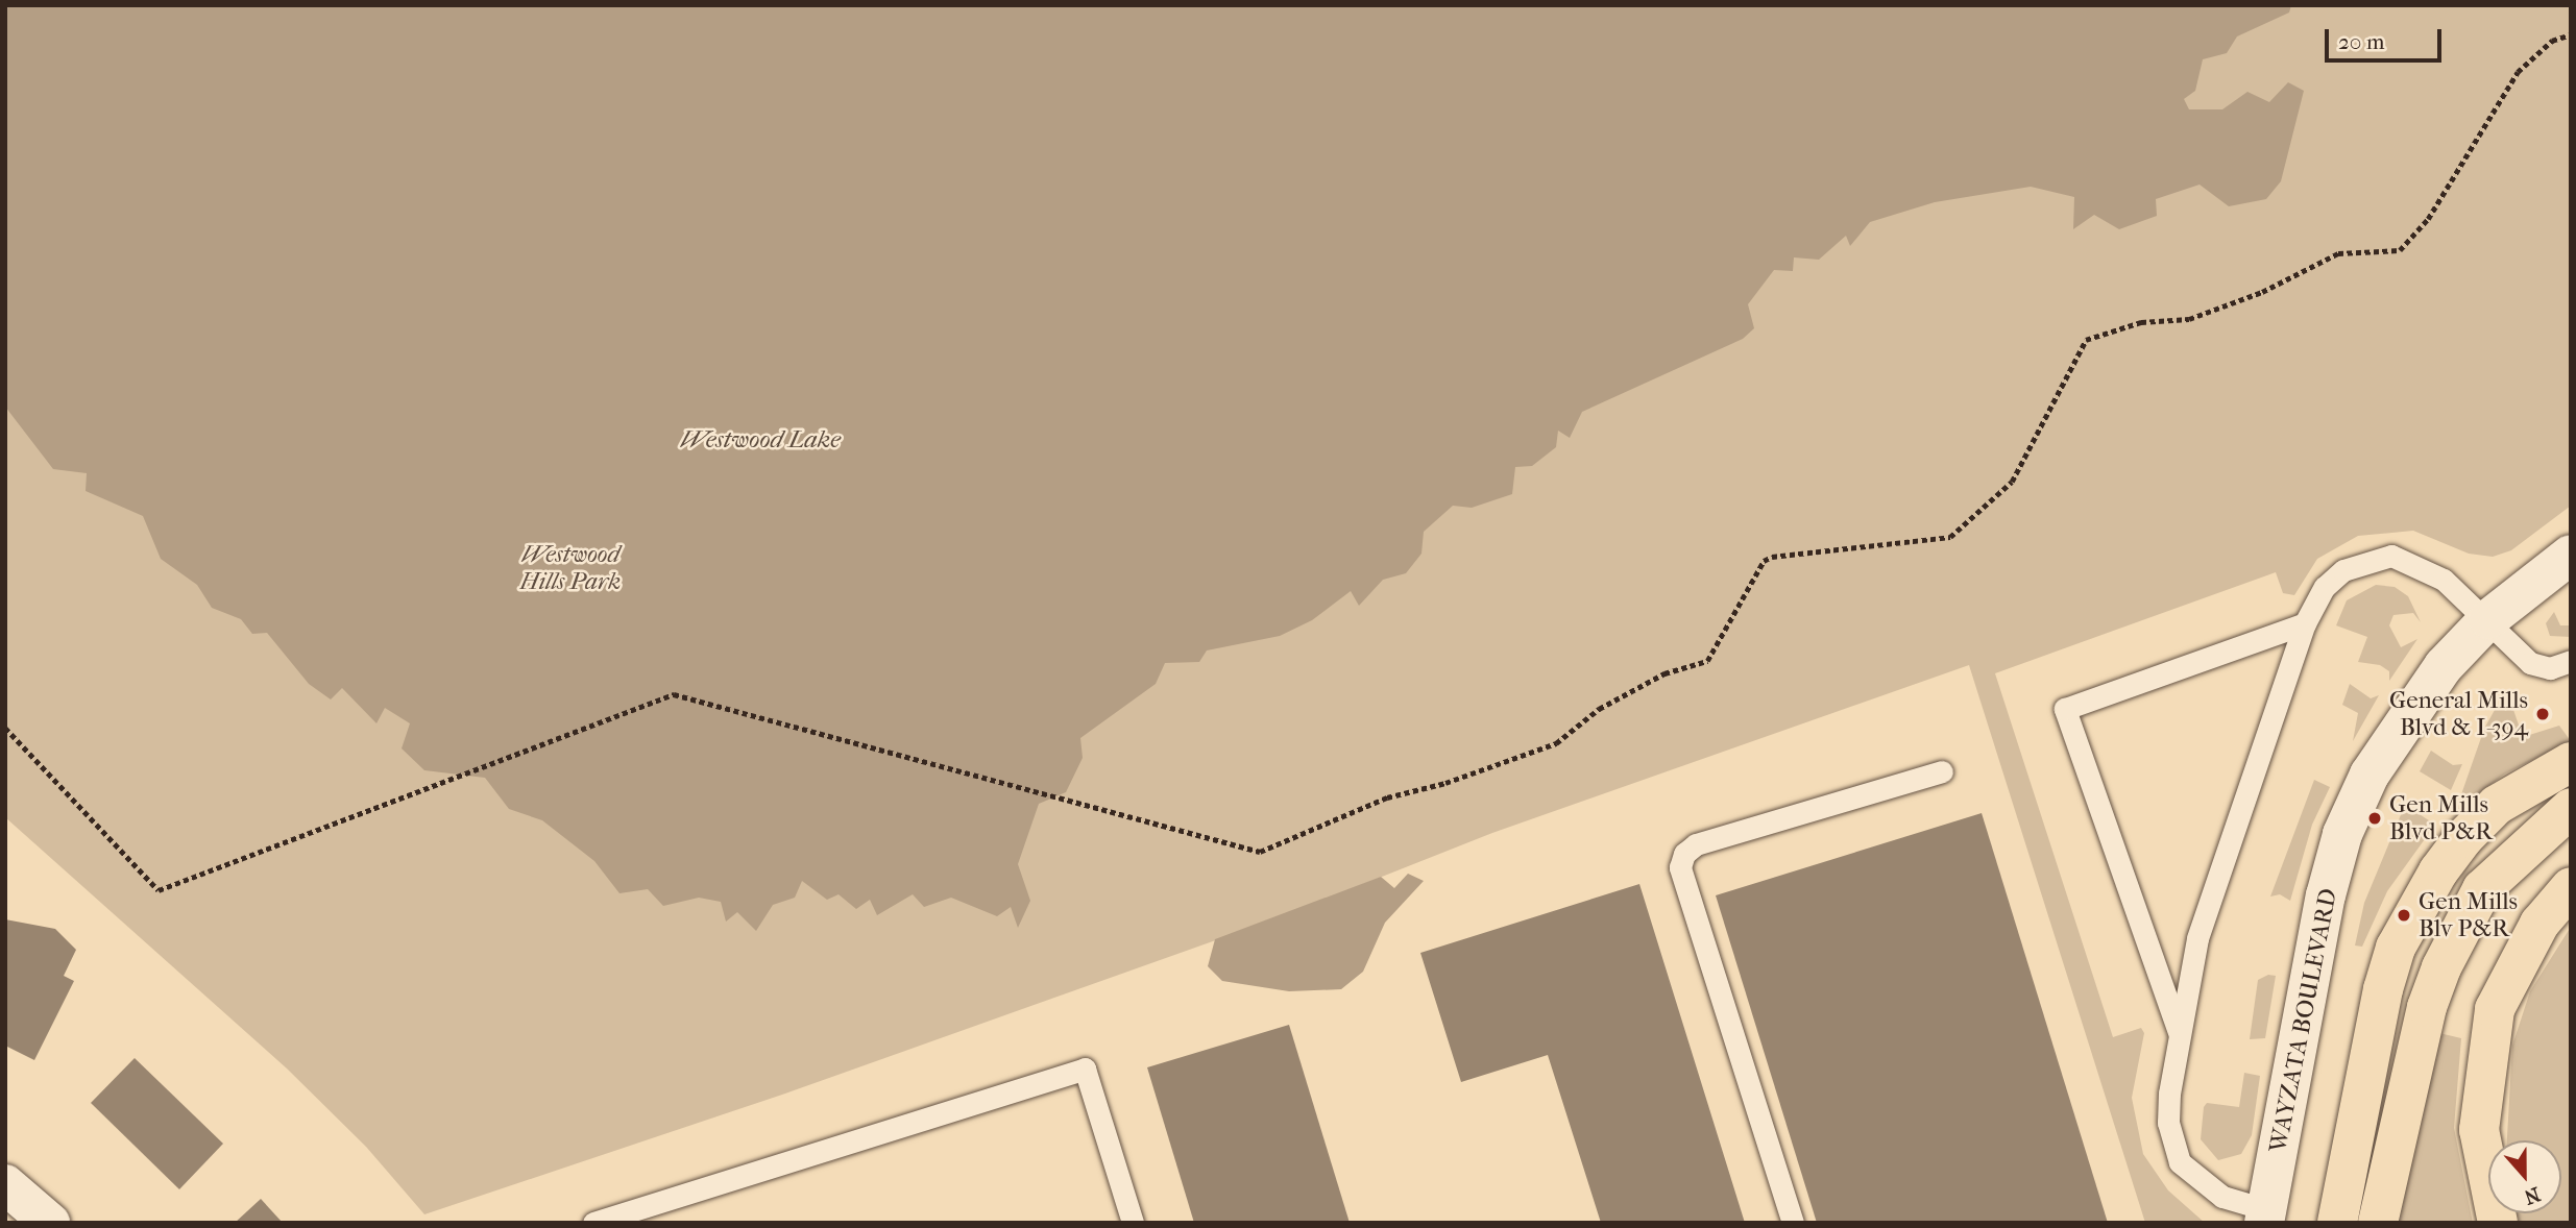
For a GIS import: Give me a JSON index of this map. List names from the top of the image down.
{
  "streets": {
    "street": ["WAYZATA BOULEVARD"]
  },
  "water": ["Westwood Lake"],
  "parks": ["Westwood Hills Park"],
  "places": ["General Mills Blvd & I-394", "Gen Mills Blvd P&R", "Gen Mills Blv P&R"],
  "scale_bar": "20 m",
  "north": "bottom"
}
